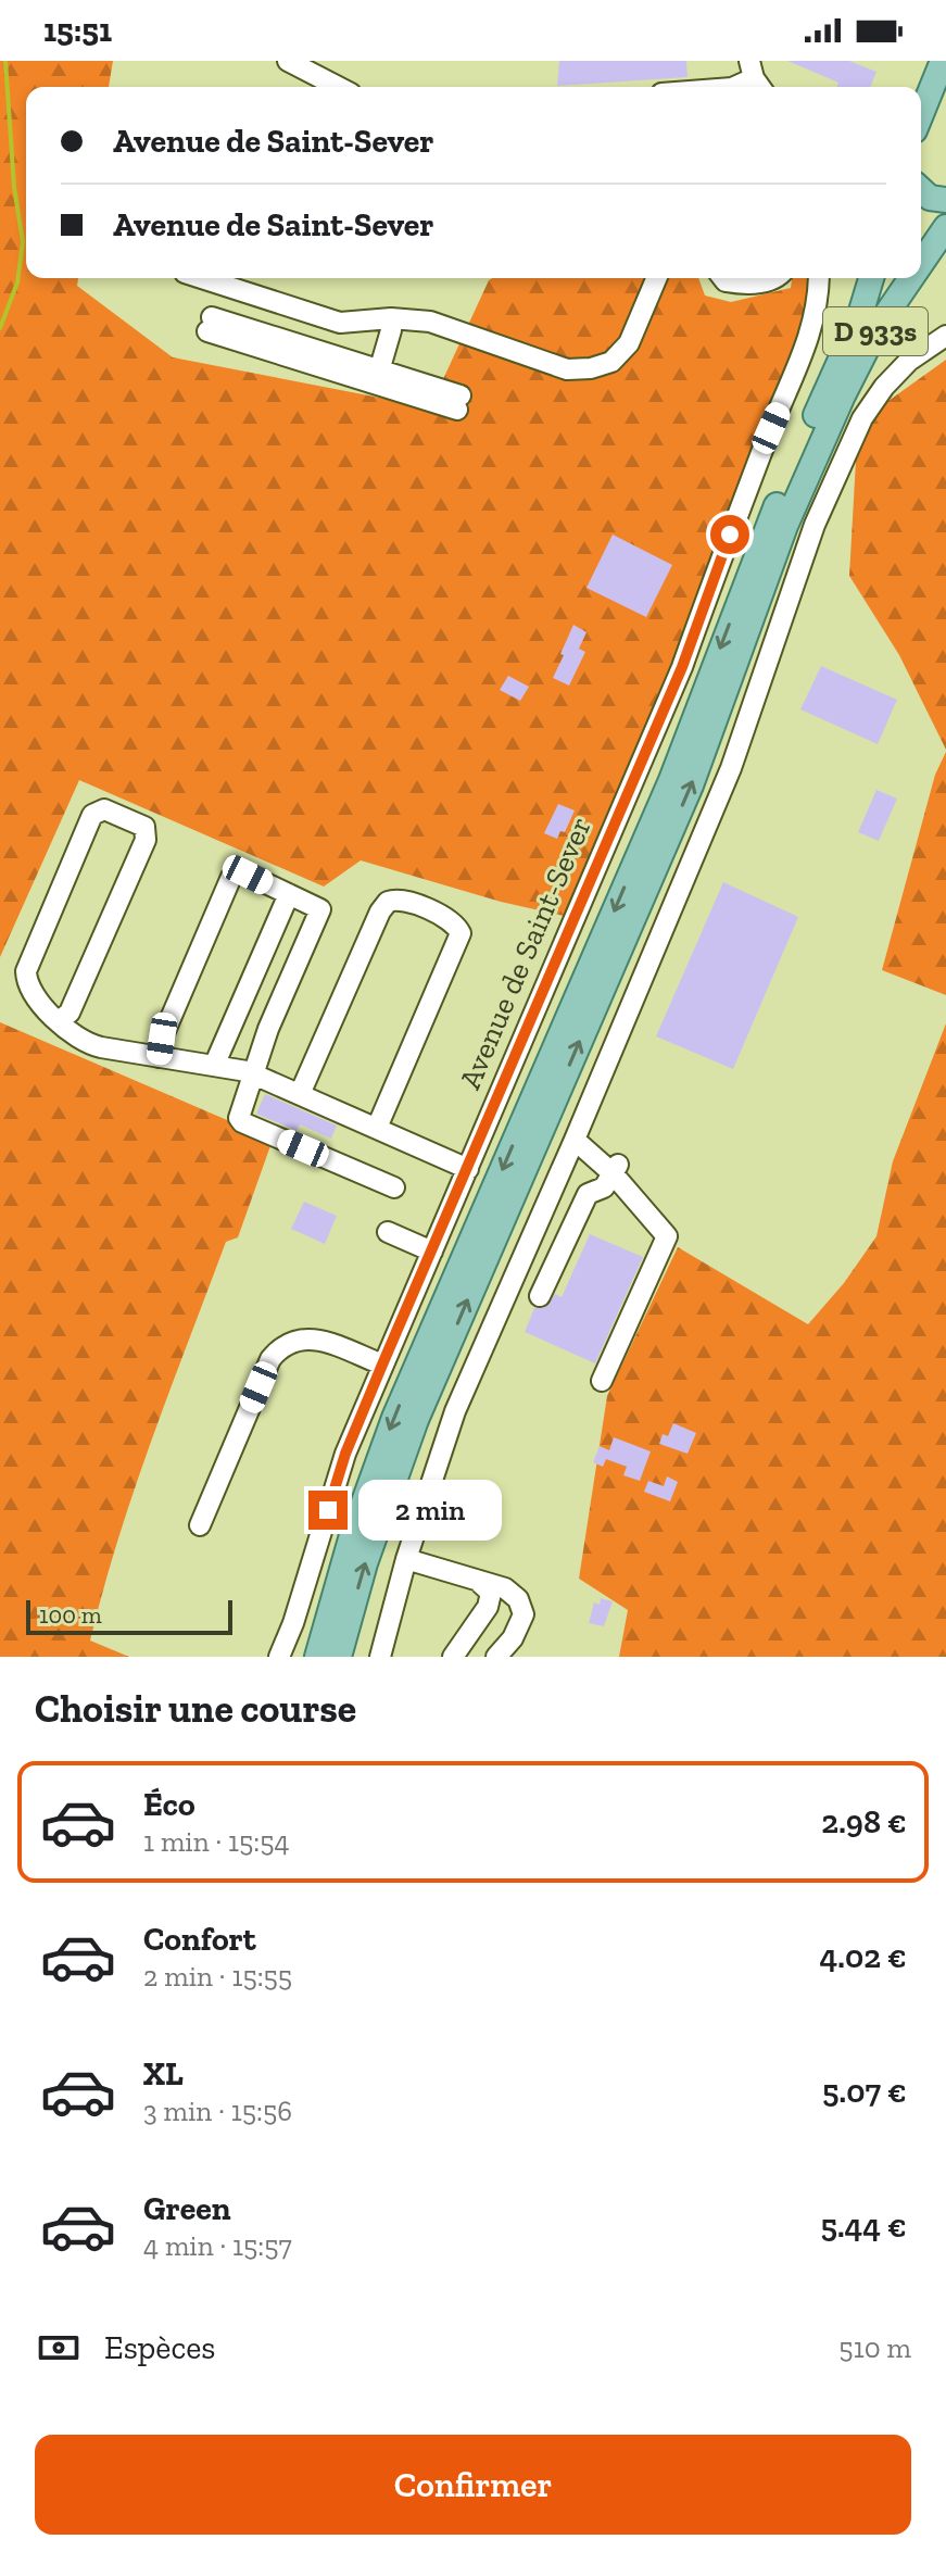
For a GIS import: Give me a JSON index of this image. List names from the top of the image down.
{
  "streets": {
    "main road": ["D 933s"],
    "street": ["Avenue de Saint-Sever"]
  },
  "scale_bar": "100 m",
  "page": {
    "status": "15:51",
    "banner": ["Avenue de Saint-Sever", "Avenue de Saint-Sever"],
    "bubble": "2 min",
    "scale": "100 m",
    "heading": "Choisir une course",
    "list": [
      {
        "name": "Éco",
        "note": "1 min · 15:54",
        "value": "2.98 €"
      },
      {
        "name": "Confort",
        "note": "2 min · 15:55",
        "value": "4.02 €"
      },
      {
        "name": "XL",
        "note": "3 min · 15:56",
        "value": "5.07 €"
      },
      {
        "name": "Green",
        "note": "4 min · 15:57",
        "value": "5.44 €"
      }
    ],
    "pay": ["Espèces", "510 m"],
    "buttons": "Confirmer"
  }
}
